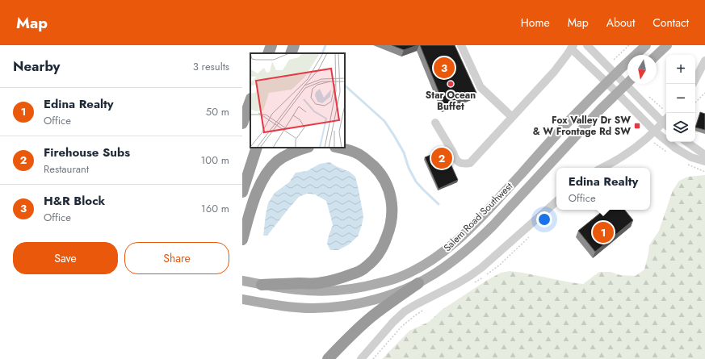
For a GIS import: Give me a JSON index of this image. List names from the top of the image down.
{
  "streets": {
    "main road": ["Salem Road Southwest"]
  },
  "places": {
    "other": ["Star Ocean Buffet"],
    "transit": ["Fox Valley Dr SW & W Frontage Rd SW"]
  },
  "north": "bottom",
  "page": {
    "header": "Map",
    "nav": [
      "Home",
      "Map",
      "About",
      "Contact"
    ],
    "heading": ["Nearby", "3 results"],
    "map_buttons": ["+", "−"],
    "pins": ["3", "2", "1"],
    "list": [
      {
        "mark": "1",
        "name": "Edina Realty",
        "note": "Office",
        "value": "50 m"
      },
      {
        "mark": "2",
        "name": "Firehouse Subs",
        "note": "Restaurant",
        "value": "100 m"
      },
      {
        "mark": "3",
        "name": "H&R Block",
        "note": "Office",
        "value": "160 m"
      }
    ],
    "popup": ["Edina Realty", "Office"],
    "buttons": ["Save", "Share"]
  }
}
